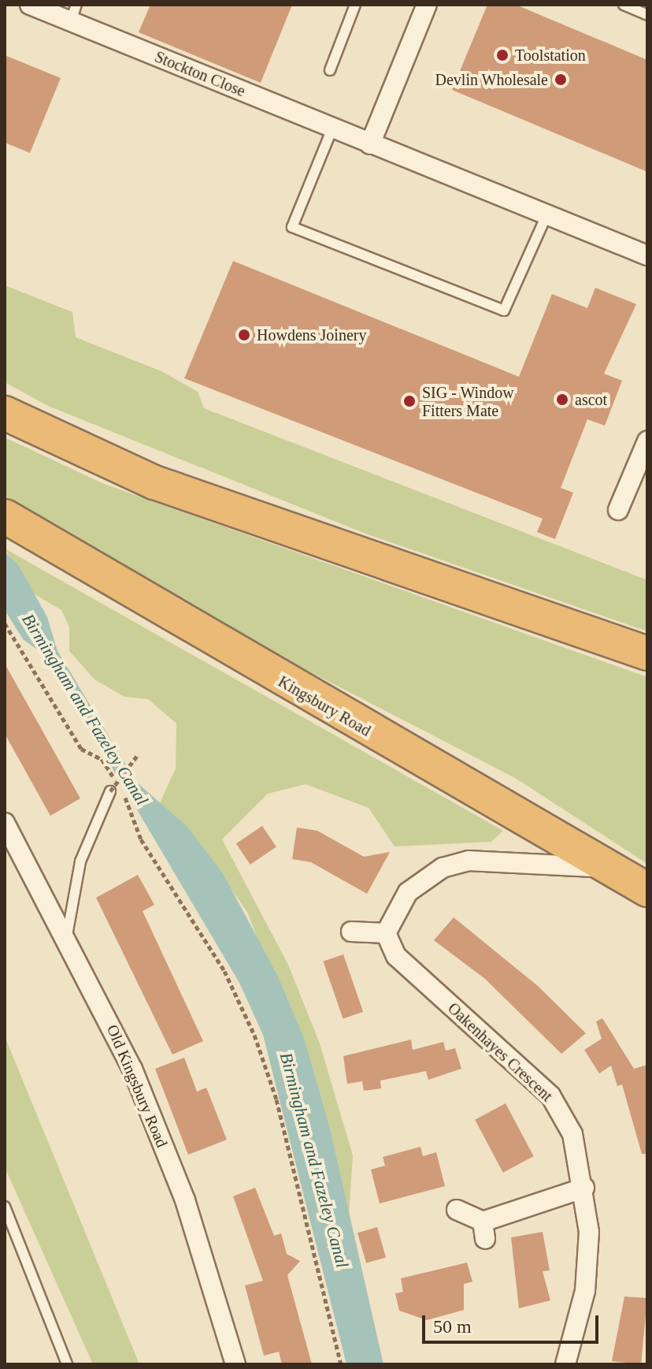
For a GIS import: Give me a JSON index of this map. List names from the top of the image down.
{
  "streets": {
    "highway": ["Kingsbury Road"],
    "street": ["Stockton Close", "Oakenhayes Crescent", "Old Kingsbury Road"]
  },
  "water": ["Birmingham and Fazeley Canal"],
  "places": [
    "Toolstation",
    "Devlin Wholesale",
    "Howdens Joinery",
    "ascot",
    "SIG - Window Fitters Mate"
  ],
  "scale_bar": "50 m"
}
